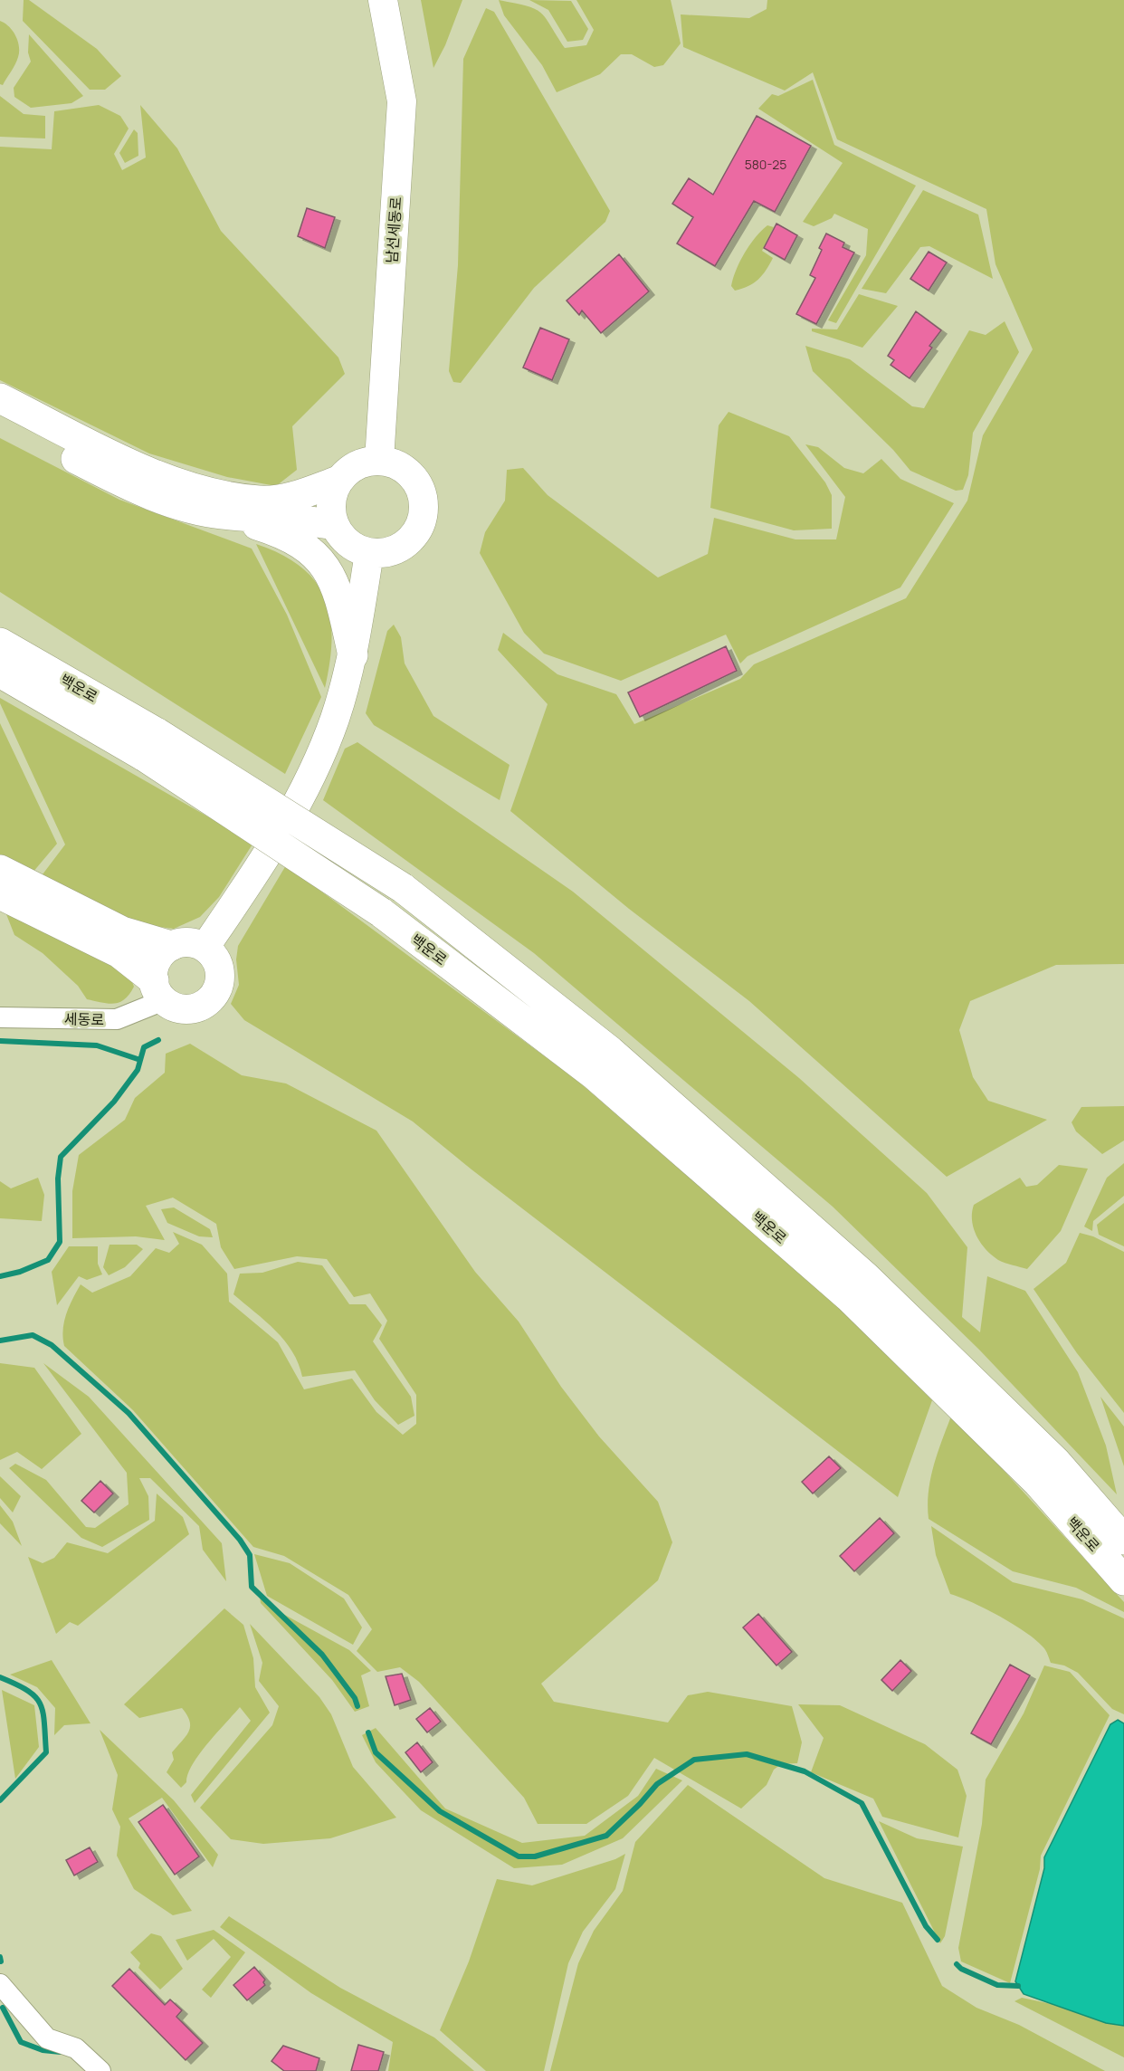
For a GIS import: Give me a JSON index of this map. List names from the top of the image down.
{
  "streets": {
    "highway": ["백운로"],
    "street": ["남선세동로", "세동로"]
  },
  "house_numbers": ["580-25"]
}
